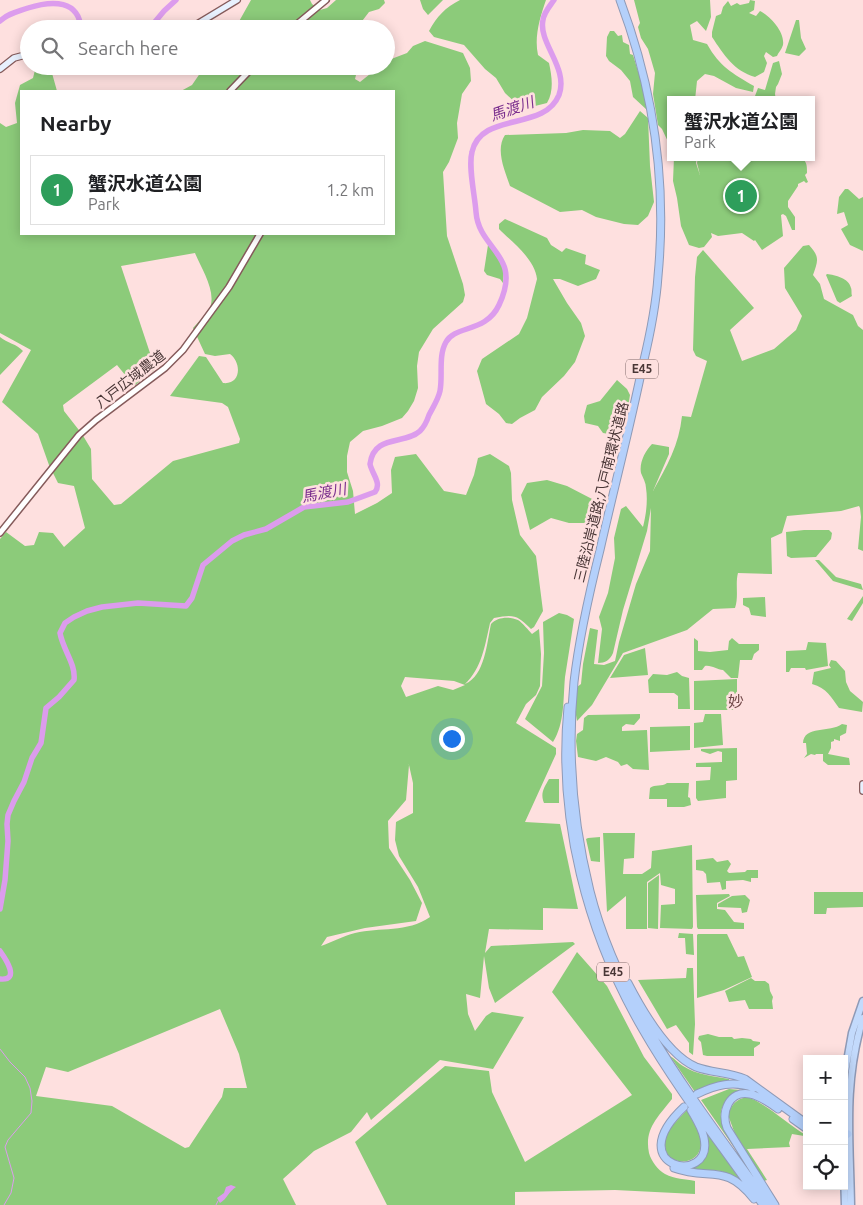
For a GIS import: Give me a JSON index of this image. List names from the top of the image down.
{
  "streets": {
    "highway": ["E45", "三陸沿岸道路;八戸南環状道路"],
    "street": ["八戸広域農道"]
  },
  "crossings": [
    ["E45", "三陸沿岸道路;八戸南環状道路"]
  ],
  "districts": ["妙"],
  "water": ["馬渡川"],
  "page": {
    "search": "Search here",
    "heading": "Nearby",
    "popup": ["蟹沢水道公園", "Park"],
    "list": [
      {
        "mark": "1",
        "name": "蟹沢水道公園",
        "note": "Park",
        "value": "1.2 km"
      }
    ],
    "pins": "1",
    "map_buttons": ["+", "−"]
  }
}
